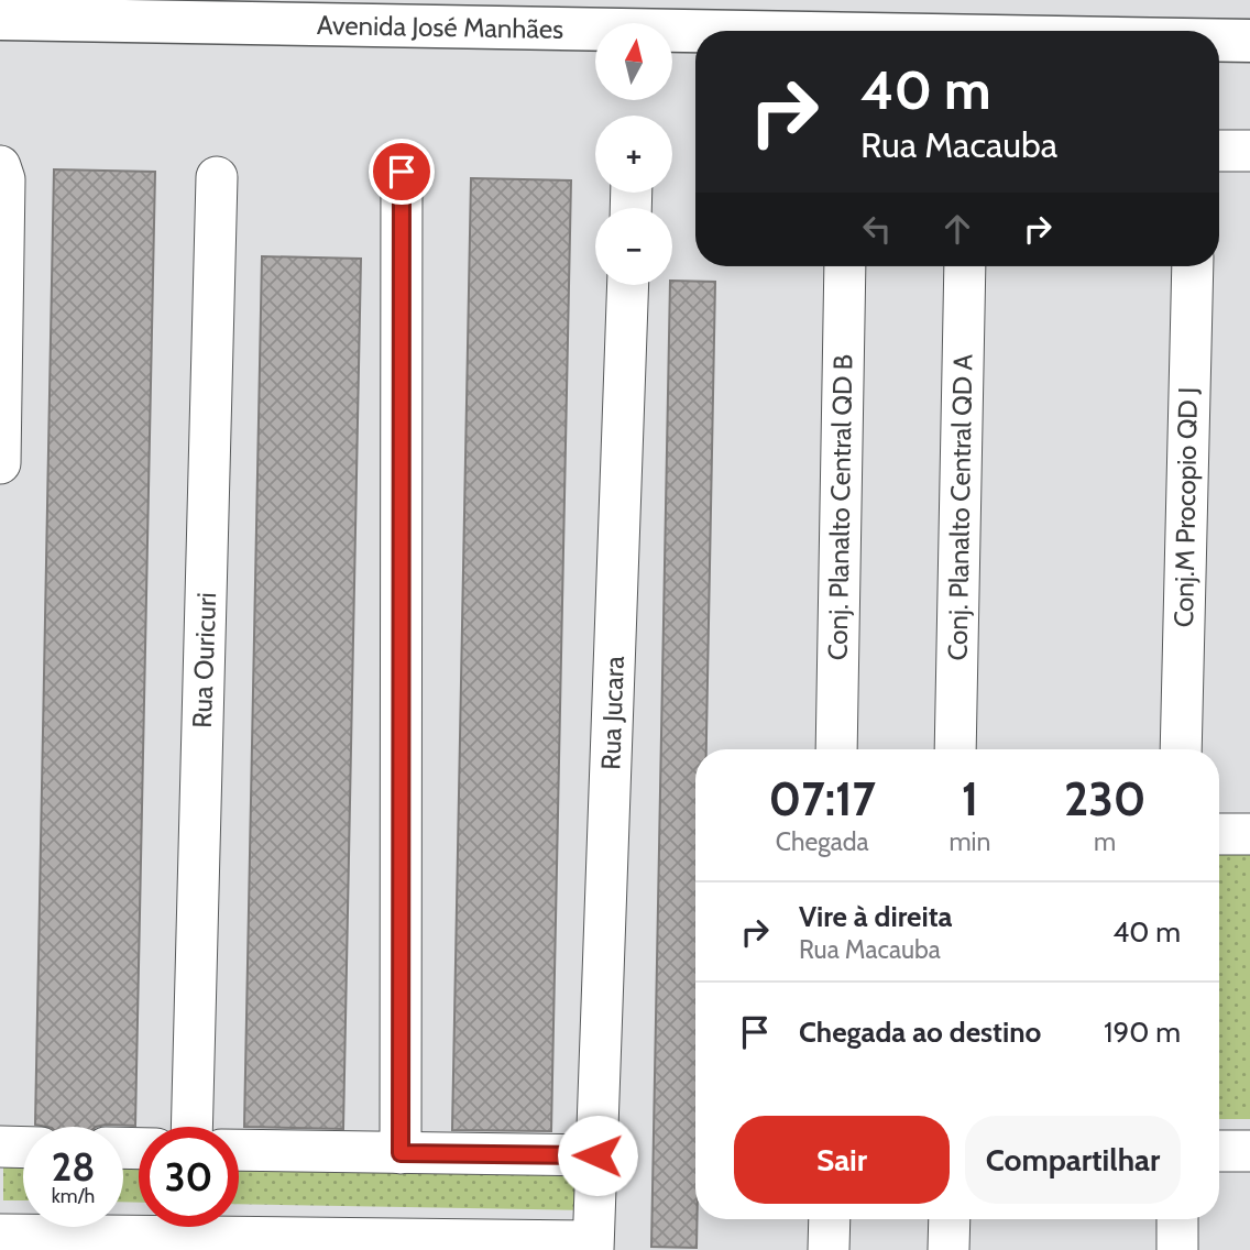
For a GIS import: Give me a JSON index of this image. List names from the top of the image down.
{
  "streets": {
    "street": [
      "Avenida José Manhães",
      "Conj. Planalto Central QD B",
      "Conj. Planalto Central QD A",
      "Conj.M Procopio QD J",
      "Rua Ouricuri",
      "Rua Jucara"
    ]
  },
  "north": "top",
  "page": {
    "map_buttons": ["+", "−"],
    "turn": ["40 m", "Rua Macauba"],
    "eta": [
      "07:17",
      "Chegada",
      "1",
      "min",
      "230",
      "m"
    ],
    "list": [
      {
        "name": "Vire à direita",
        "note": "Rua Macauba",
        "value": "40 m"
      },
      {
        "name": "Chegada ao destino",
        "value": "190 m"
      }
    ],
    "buttons": ["Sair", "Compartilhar"],
    "speed": "28 km/h",
    "limit": "30"
  }
}
